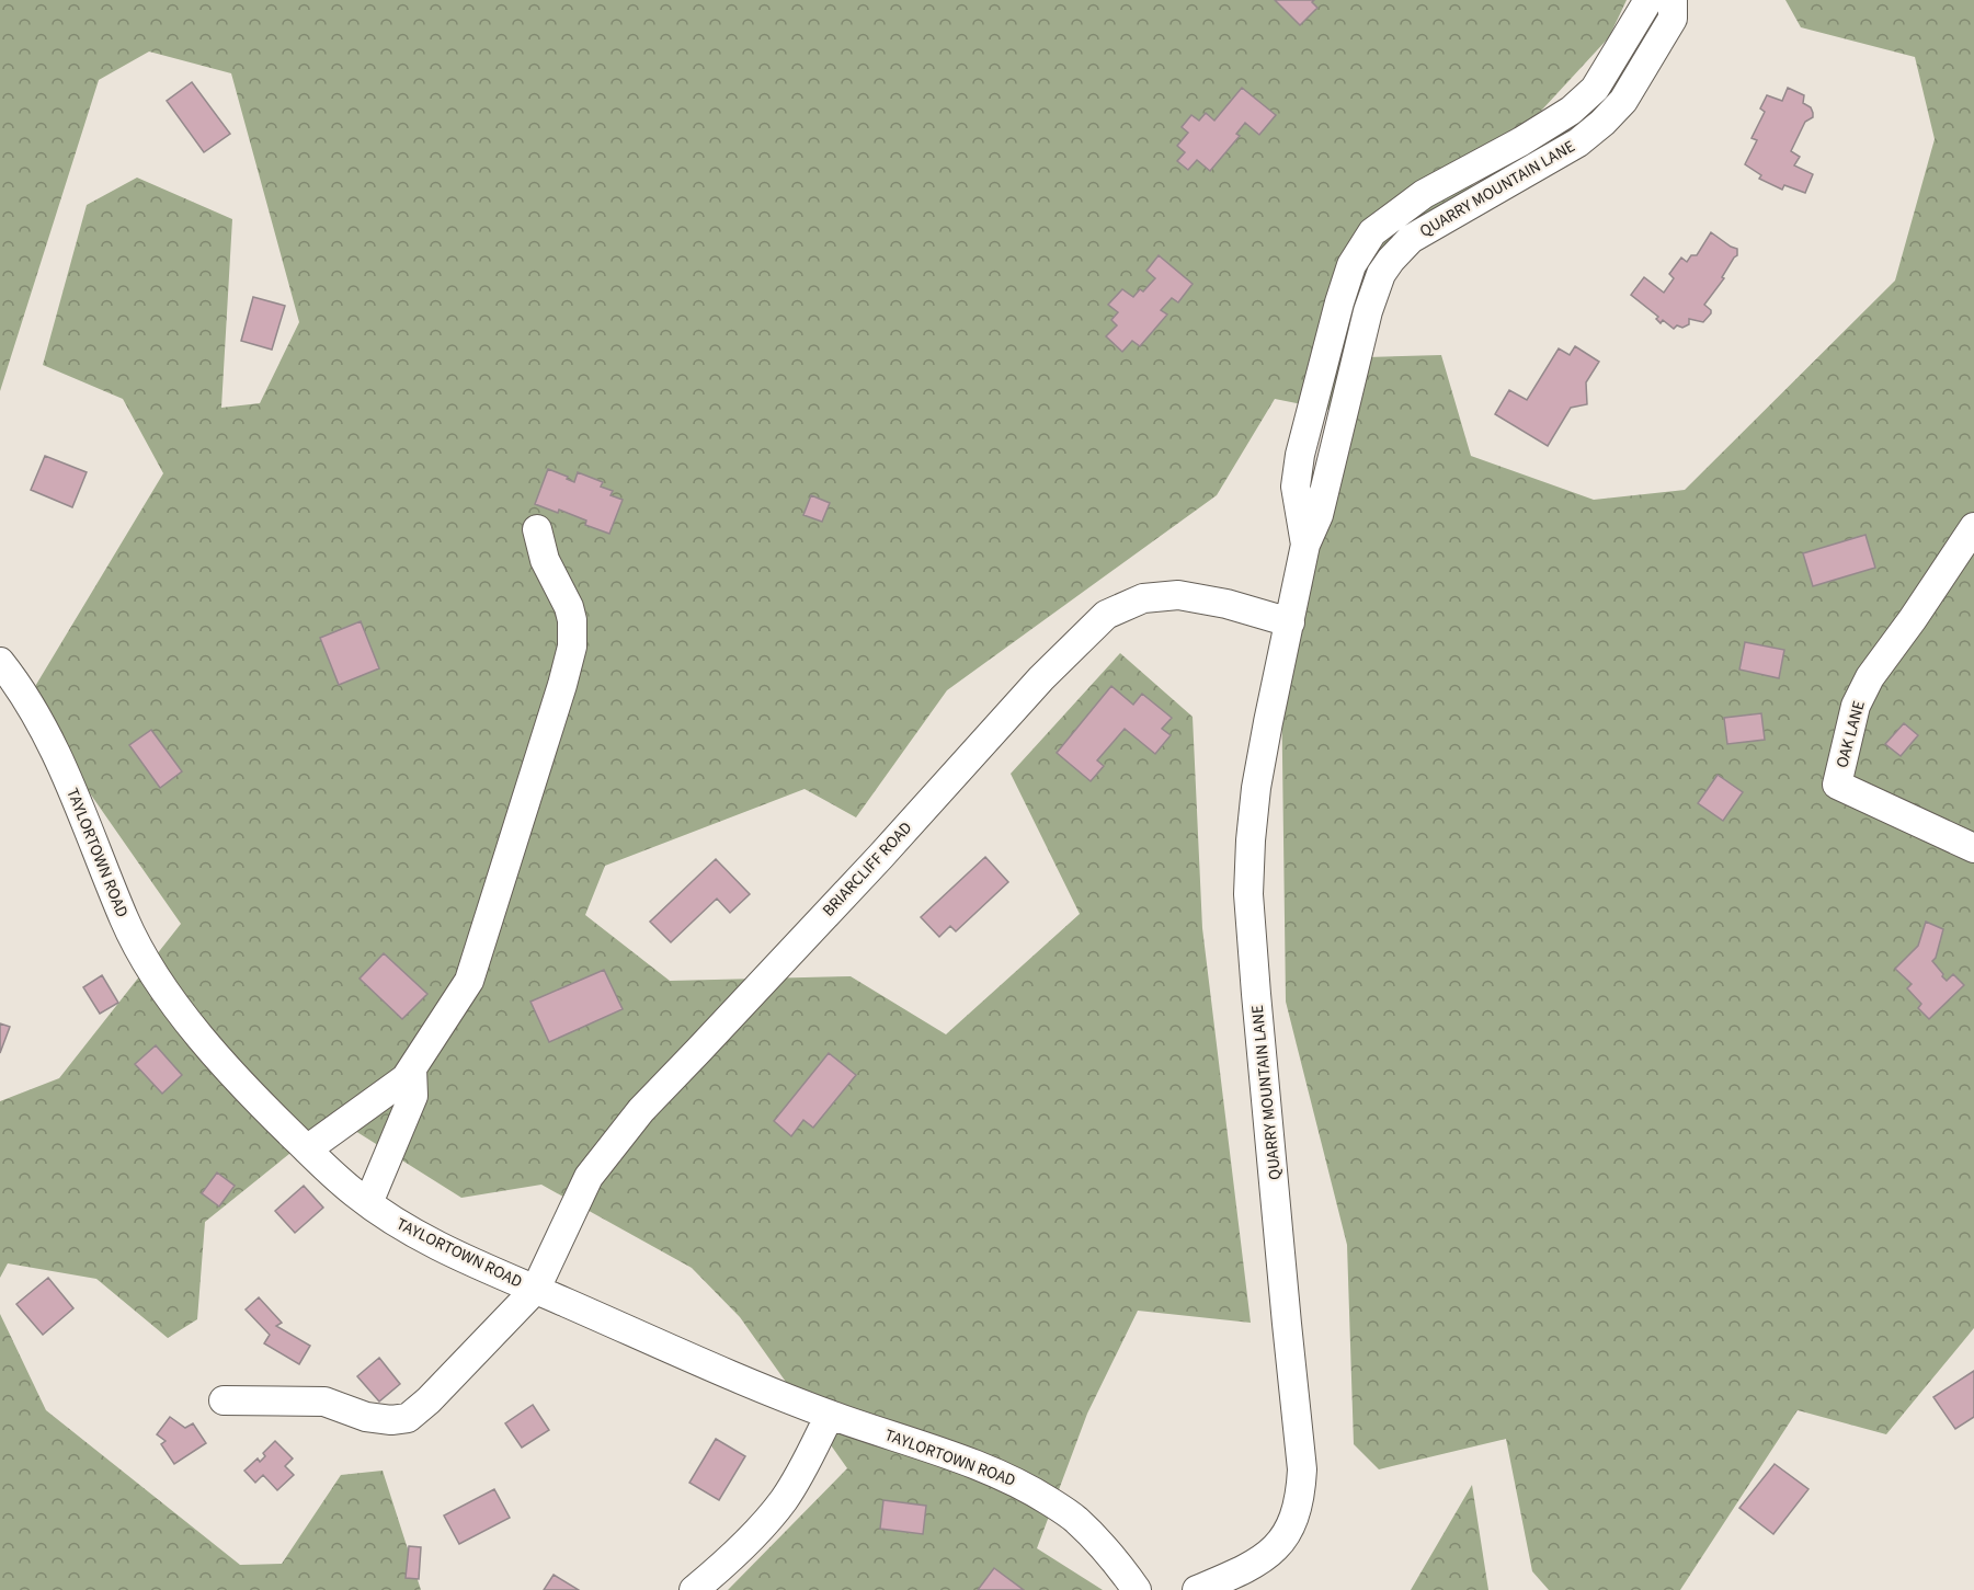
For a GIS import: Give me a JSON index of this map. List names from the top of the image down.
{
  "streets": {
    "street": [
      "QUARRY MOUNTAIN LANE",
      "OAK LANE",
      "TAYLORTOWN ROAD",
      "BRIARCLIFF ROAD"
    ]
  },
  "crossings": [
    ["QUARRY MOUNTAIN LANE", "BRIARCLIFF ROAD"],
    ["TAYLORTOWN ROAD", "BRIARCLIFF ROAD"]
  ]
}
